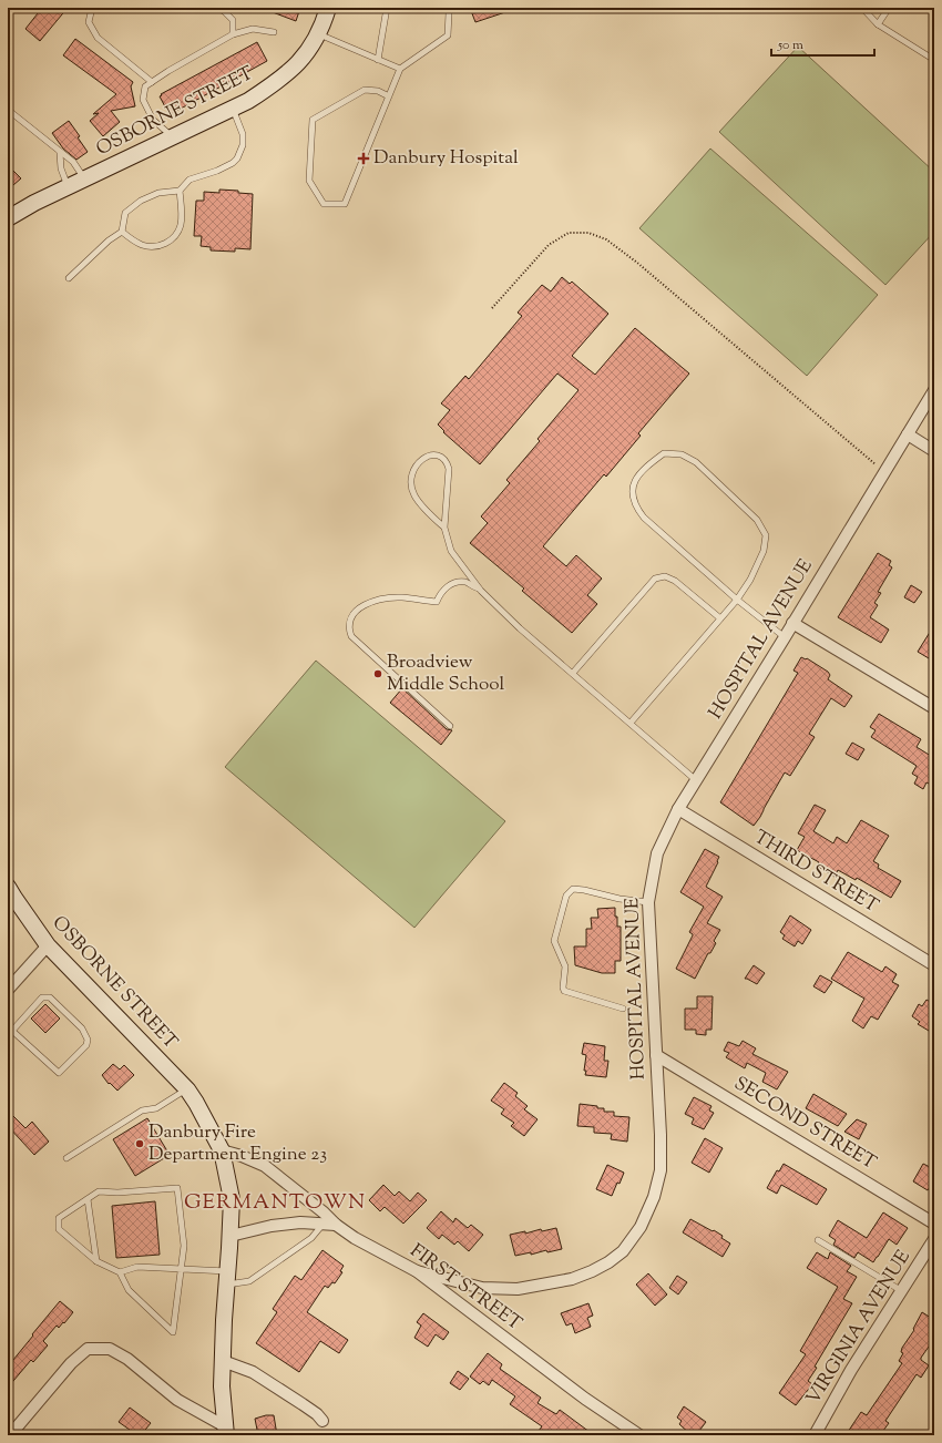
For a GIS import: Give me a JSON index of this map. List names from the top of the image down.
{
  "streets": {
    "main road": ["OSBORNE STREET"],
    "street": [
      "HOSPITAL AVENUE",
      "THIRD STREET",
      "SECOND STREET",
      "FIRST STREET",
      "VIRGINIA AVENUE"
    ]
  },
  "crossings": [
    ["OSBORNE STREET", "FIRST STREET"],
    ["HOSPITAL AVENUE", "THIRD STREET"],
    ["HOSPITAL AVENUE", "SECOND STREET"],
    ["HOSPITAL AVENUE", "FIRST STREET"]
  ],
  "districts": ["GERMANTOWN"],
  "places": {
    "health": ["Danbury Hospital"],
    "other": ["Broadview Middle School", "Danbury Fire Department Engine 23"]
  },
  "scale_bar": "50 m"
}
